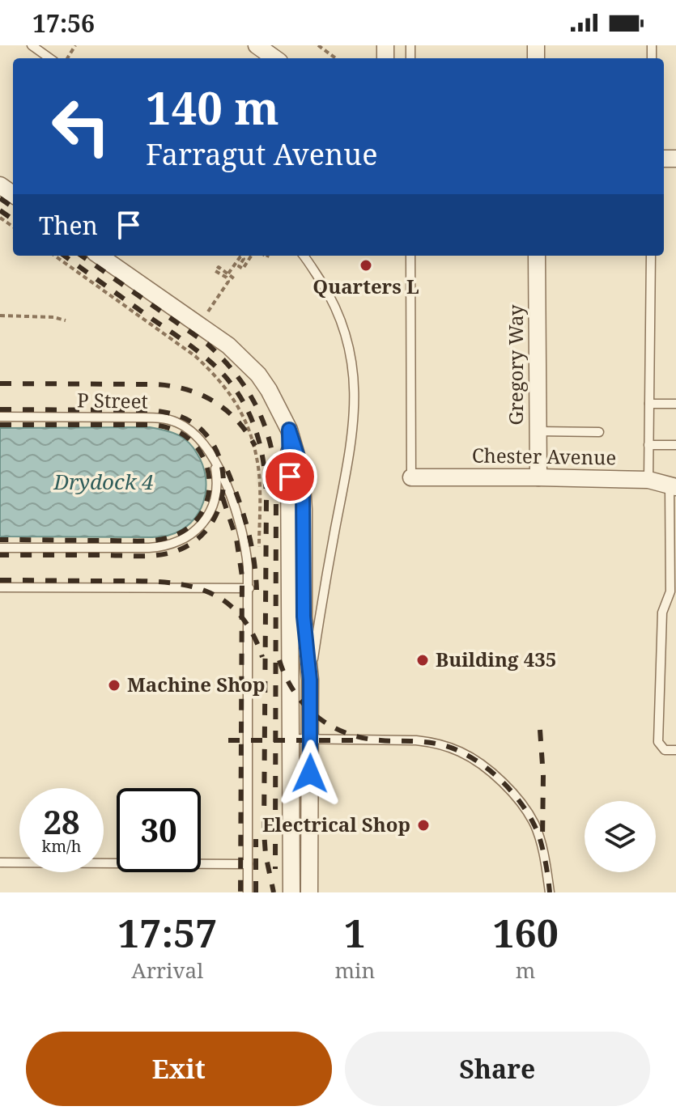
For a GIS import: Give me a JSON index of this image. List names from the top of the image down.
{
  "streets": {
    "street": ["Gregory Way", "Chester Avenue"],
    "lane": ["P Street"]
  },
  "crossings": [
    ["Gregory Way", "Chester Avenue"]
  ],
  "water": ["Drydock 4"],
  "places": [
    "Quarters L",
    "Building 435",
    "Machine Shop",
    "Electrical Shop"
  ],
  "page": {
    "status": "17:56",
    "turn": ["140 m", "Farragut Avenue"],
    "then": "Then",
    "speed": "28 km/h",
    "limit": "30",
    "eta": [
      "17:57",
      "Arrival",
      "1",
      "min",
      "160",
      "m"
    ],
    "buttons": ["Exit", "Share"]
  }
}
